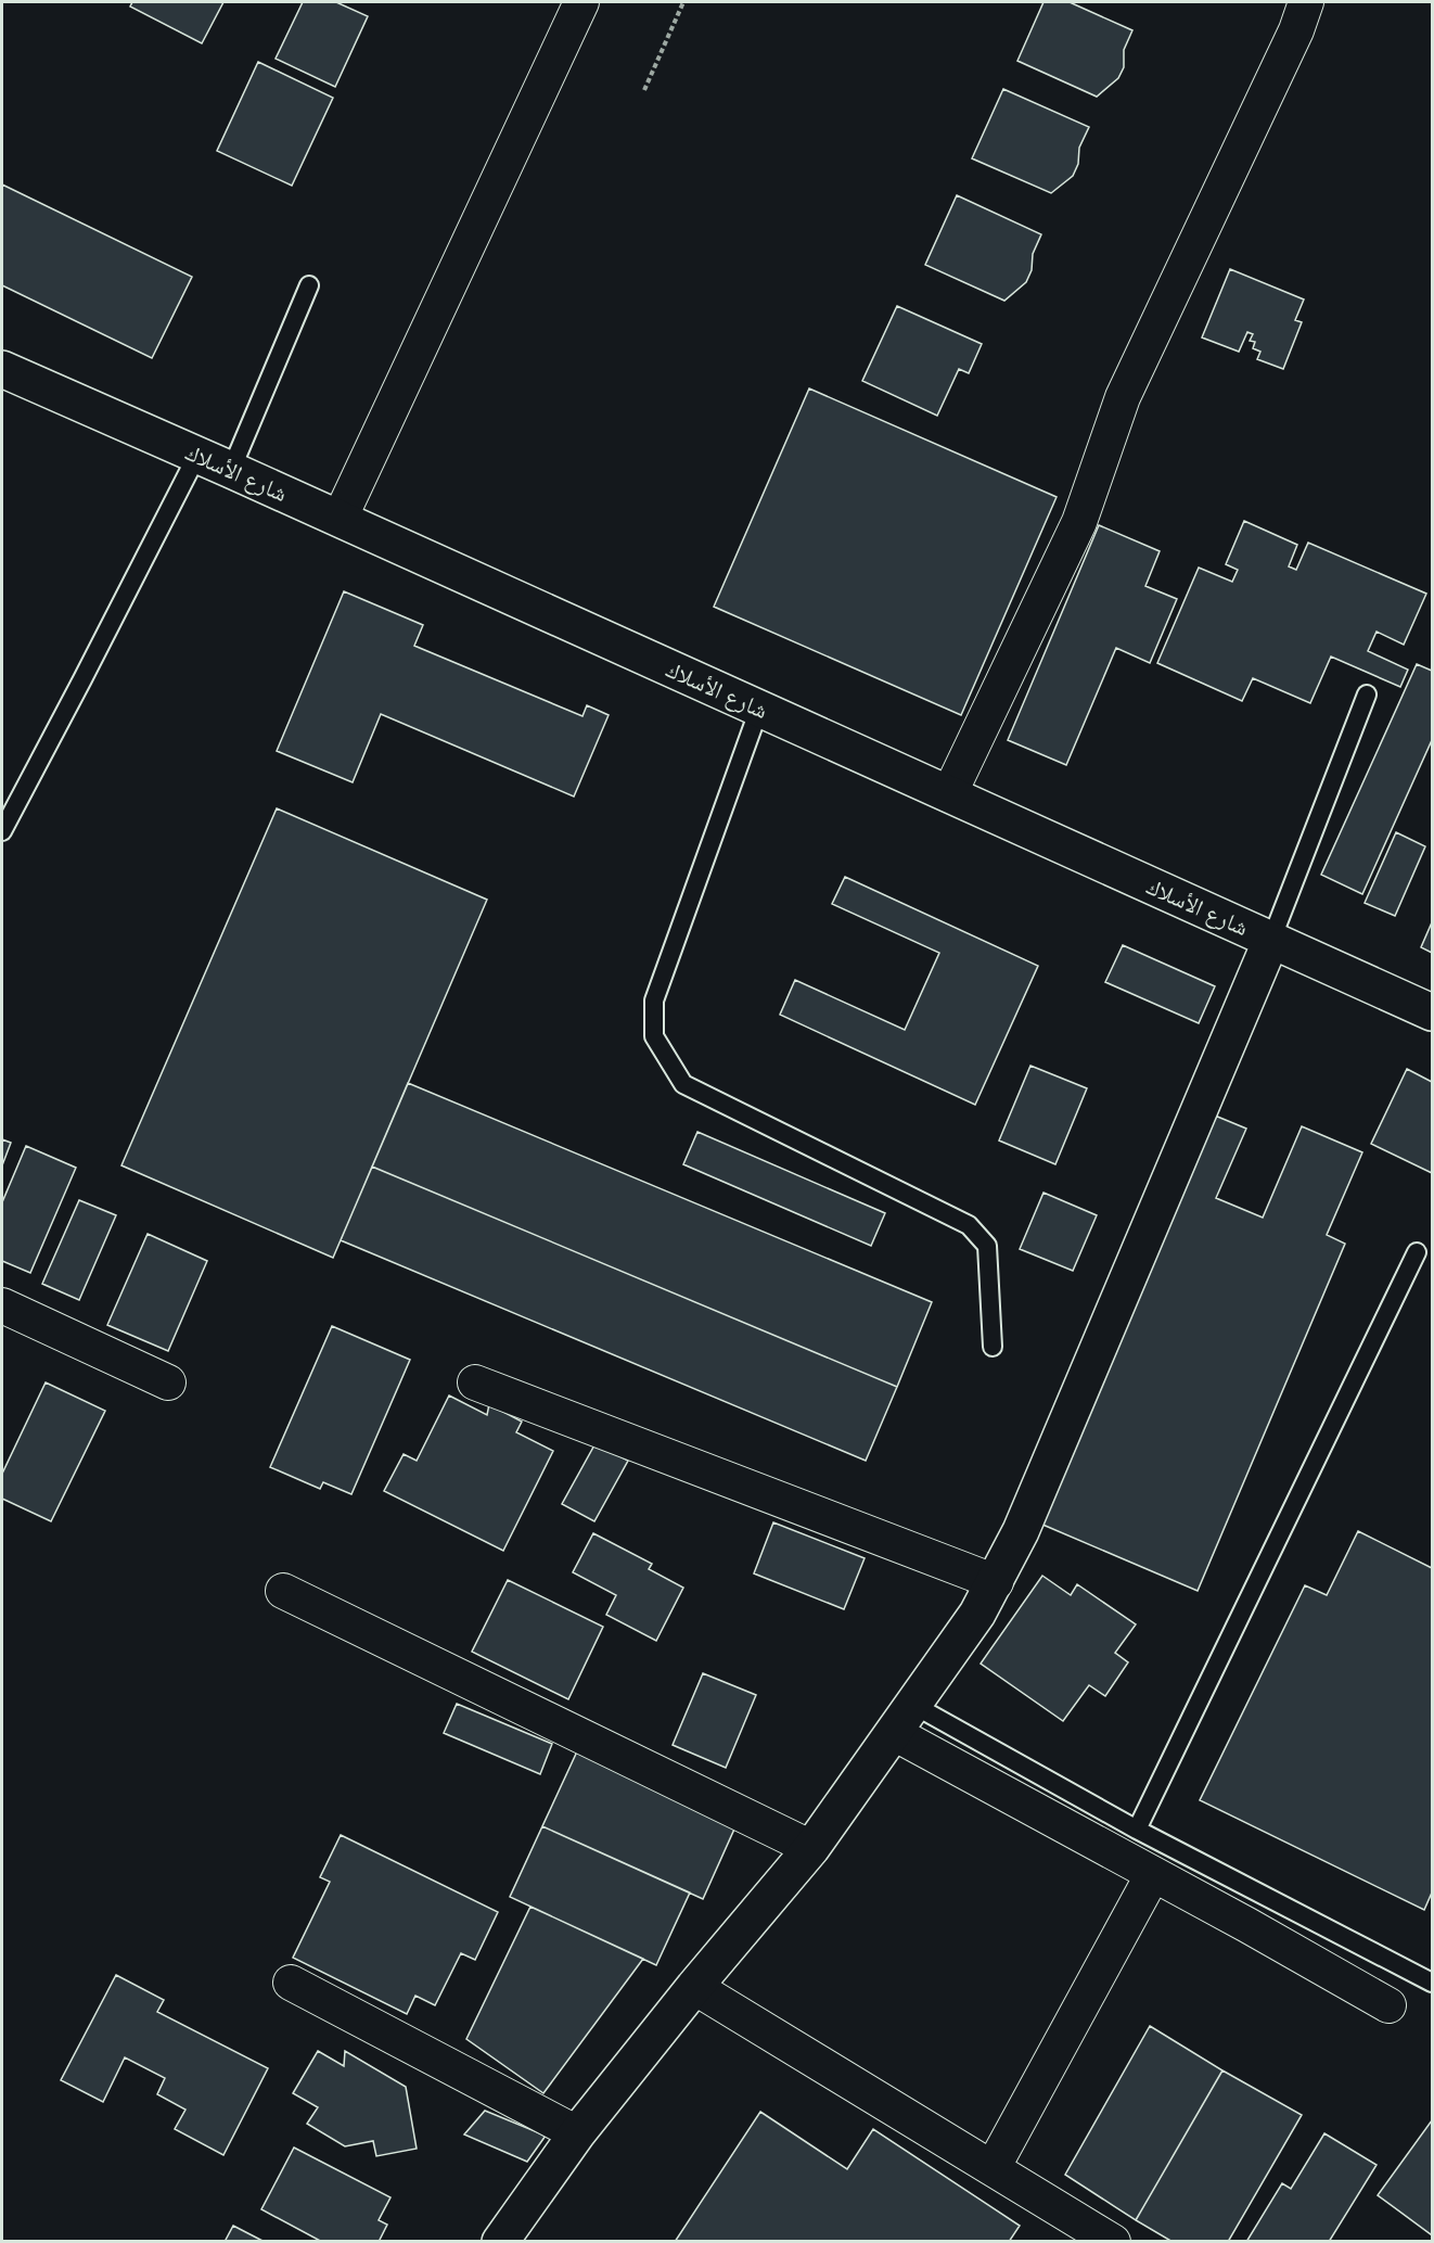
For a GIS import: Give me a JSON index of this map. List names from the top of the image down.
{
  "streets": {
    "street": ["شارع الأسلاك"]
  }
}
